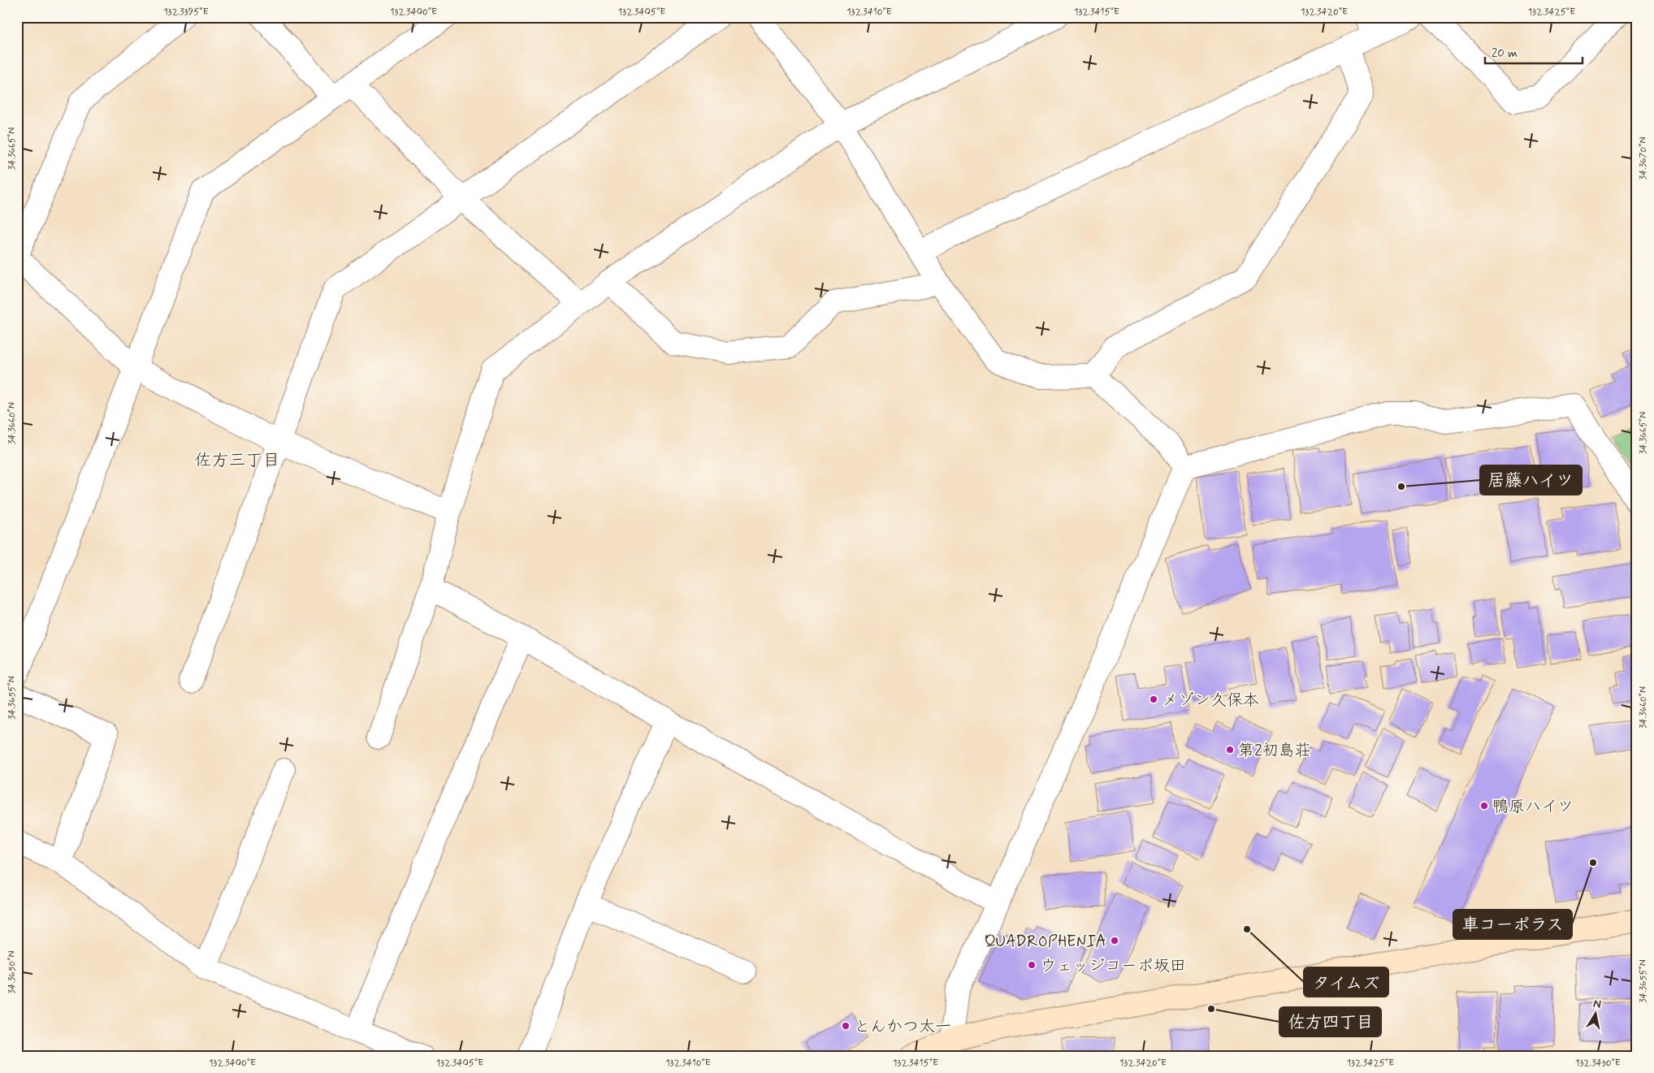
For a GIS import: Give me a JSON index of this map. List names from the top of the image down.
{
  "districts": ["佐方三丁目"],
  "places": [
    "居藤ハイツ",
    "メゾン久保本",
    "第2初島荘",
    "鴨原ハイツ",
    "車コーポラス",
    "タイムズ",
    "QUADROPHENIA",
    "ウェッジコーポ坂田",
    "佐方四丁目",
    "とんかつ太一"
  ],
  "scale_bar": "20 m",
  "north": "top",
  "coordinates": [
    "132.3395°E",
    "132.3400°E",
    "132.3405°E",
    "132.3410°E",
    "132.3415°E",
    "132.3420°E",
    "132.3425°E",
    "34.3665°N",
    "34.3670°N",
    "34.3660°N",
    "34.3655°N",
    "34.3650°N",
    "132.3430°E"
  ]
}
